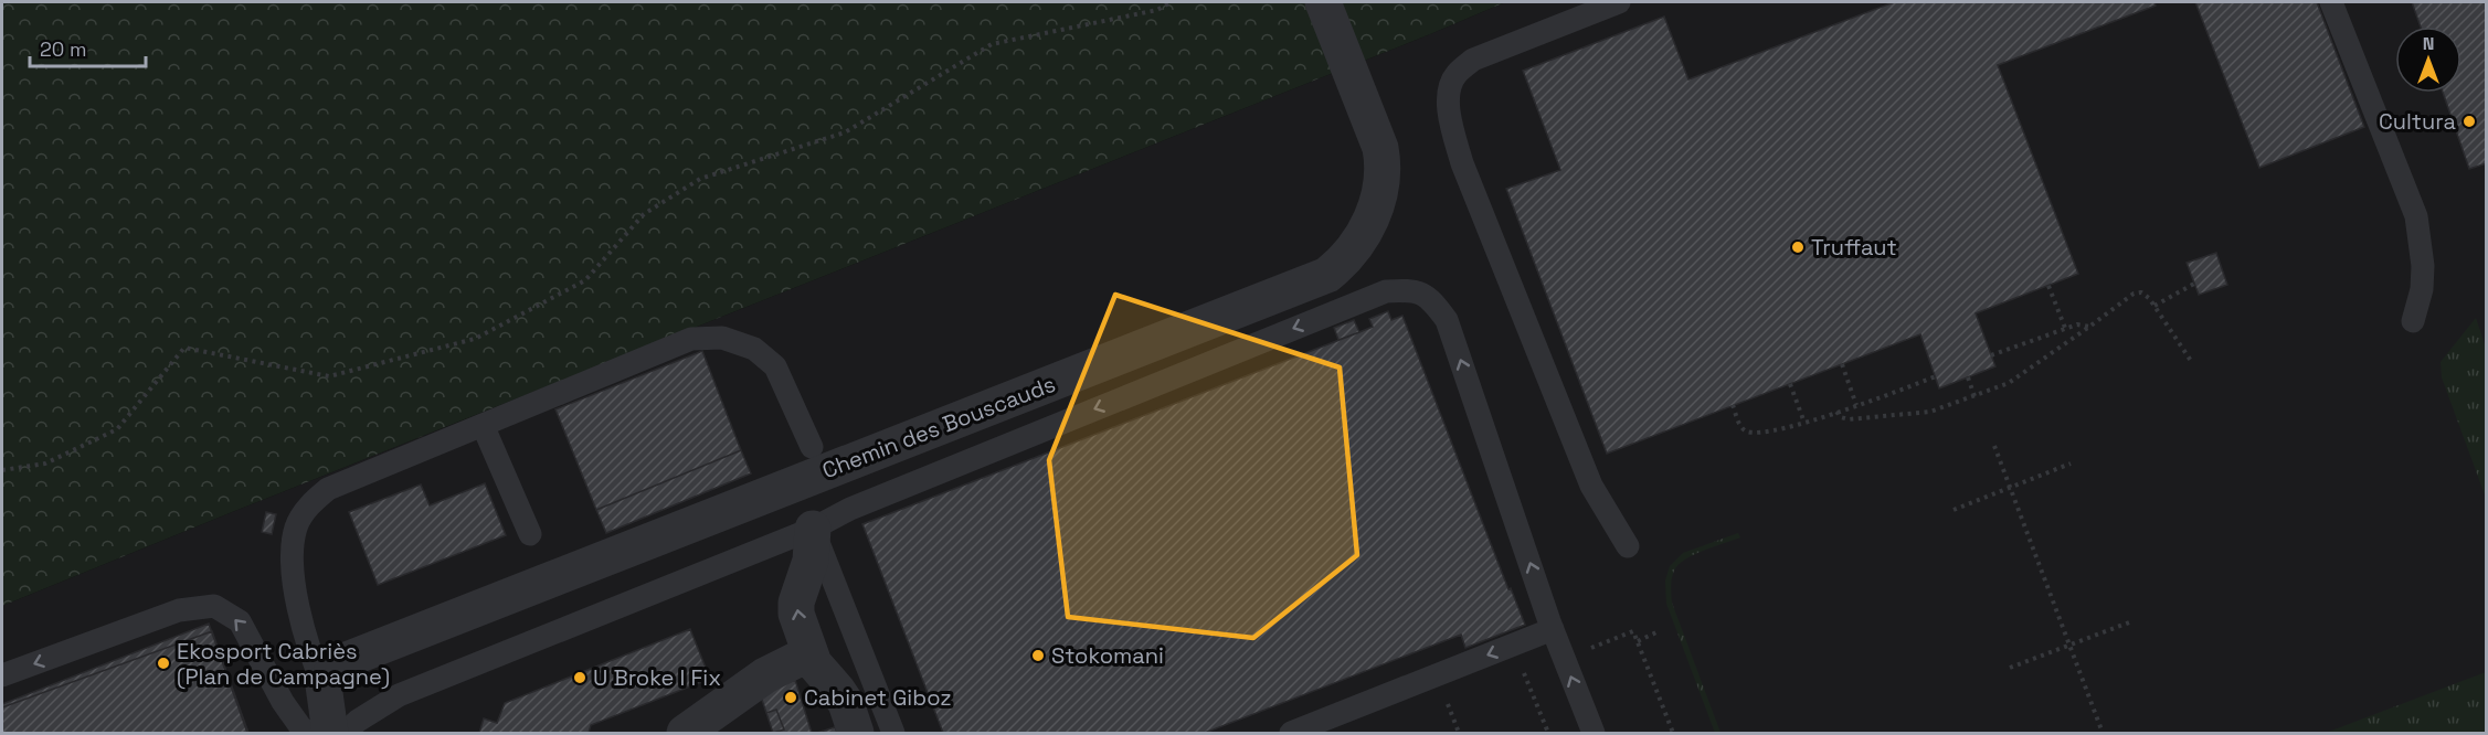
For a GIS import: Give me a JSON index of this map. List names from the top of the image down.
{
  "streets": {
    "street": ["Chemin des Bouscauds"]
  },
  "places": [
    "Cultura",
    "Truffaut",
    "Stokomani",
    "Ekosport Cabriès (Plan de Campagne)",
    "U Broke I Fix",
    "Cabinet Giboz"
  ],
  "scale_bar": "20 m",
  "north": "top"
}
